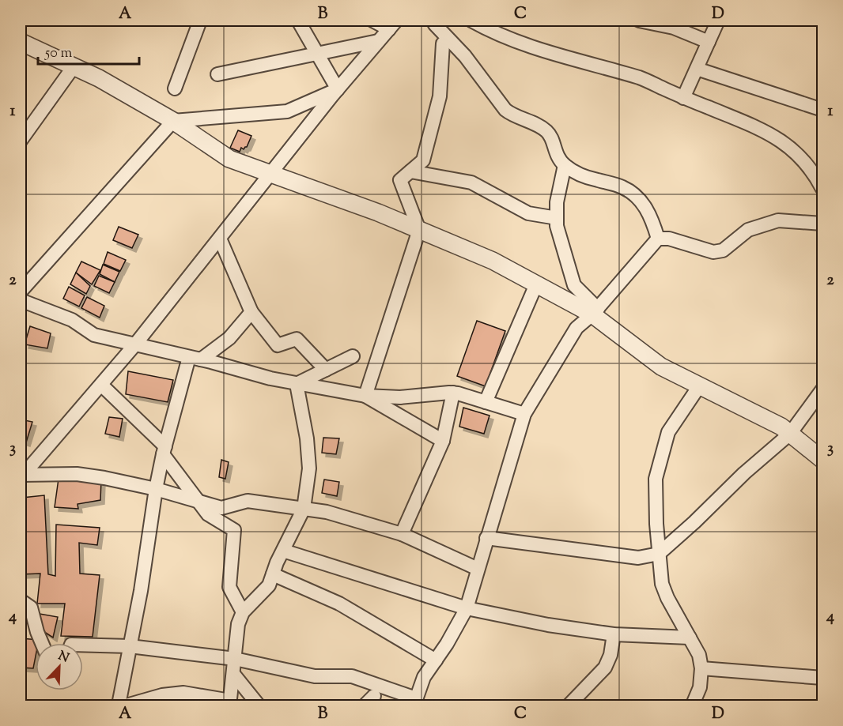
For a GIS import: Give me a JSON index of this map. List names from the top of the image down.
{
  "scale_bar": "50 m",
  "north": "top right",
  "grid": {
    "columns": [
      "A",
      "B",
      "C",
      "D"
    ],
    "rows": [
      "1",
      "2",
      "3",
      "4"
    ]
  }
}
